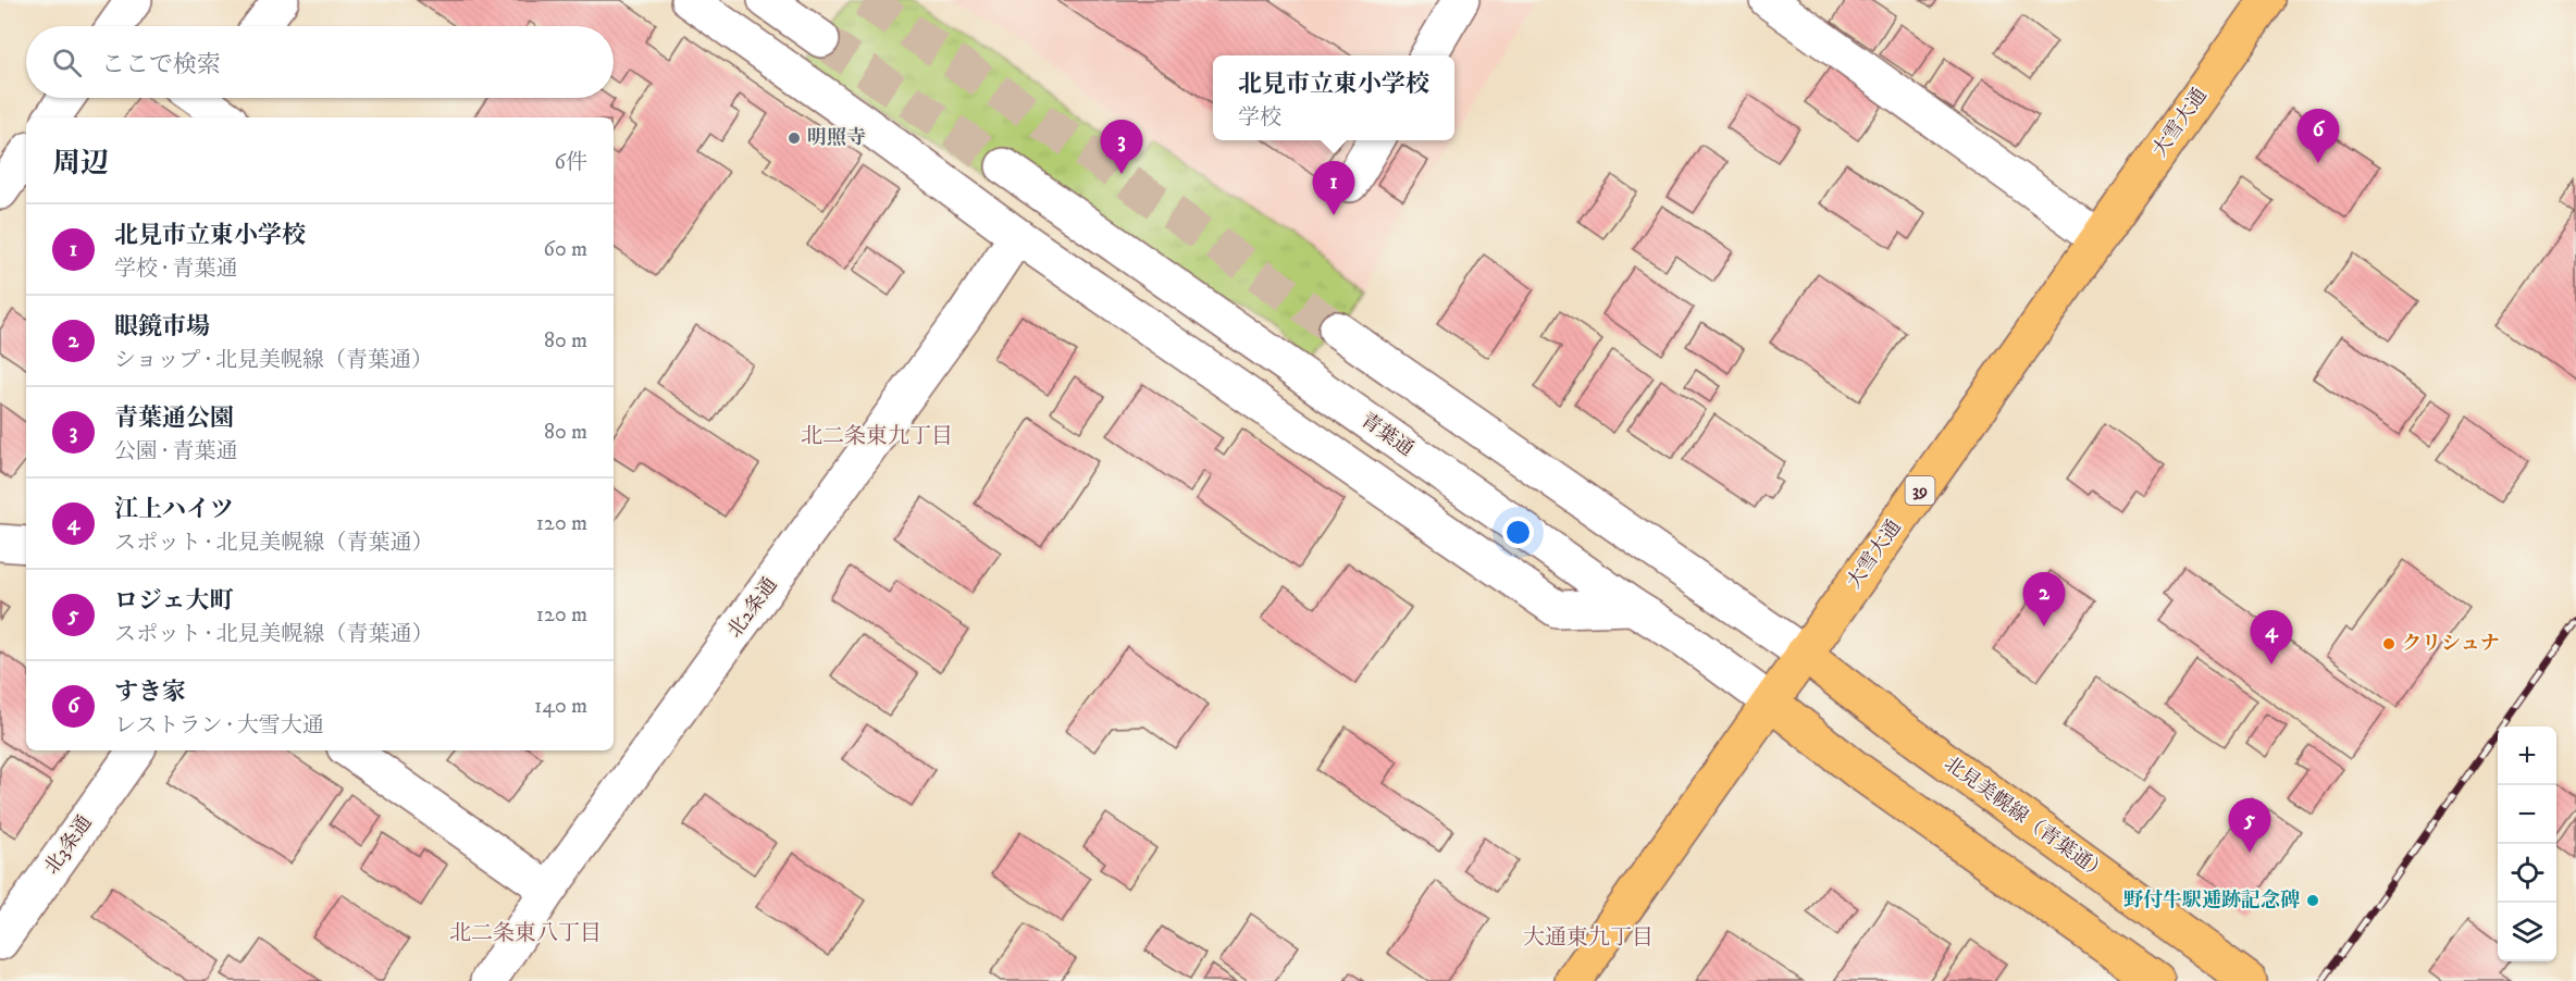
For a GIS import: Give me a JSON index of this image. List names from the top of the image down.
{
  "streets": {
    "main road": ["大雪大通", "39", "北見美幌線（青葉通）"],
    "street": ["青葉通", "北2条通", "北3条通"]
  },
  "crossings": [
    ["大雪大通", "青葉通"],
    ["大雪大通", "北見美幌線（青葉通）"]
  ],
  "districts": ["北二条東九丁目", "北二条東八丁目", "大通東九丁目"],
  "places": ["明照寺", "クリシュナ", "野付牛駅逓跡記念碑"],
  "page": {
    "search": "ここで検索",
    "popup": ["北見市立東小学校", "学校"],
    "pins": [
      "6",
      "3",
      "1",
      "2",
      "4",
      "5"
    ],
    "heading": ["周辺", "6件"],
    "list": [
      {
        "mark": "1",
        "name": "北見市立東小学校",
        "note": "学校 · 青葉通",
        "value": "60 m"
      },
      {
        "mark": "2",
        "name": "眼鏡市場",
        "note": "ショップ · 北見美幌線（青葉通）",
        "value": "80 m"
      },
      {
        "mark": "3",
        "name": "青葉通公園",
        "note": "公園 · 青葉通",
        "value": "80 m"
      },
      {
        "mark": "4",
        "name": "江上ハイツ",
        "note": "スポット · 北見美幌線（青葉通）",
        "value": "120 m"
      },
      {
        "mark": "5",
        "name": "ロジェ大町",
        "note": "スポット · 北見美幌線（青葉通）",
        "value": "120 m"
      },
      {
        "mark": "6",
        "name": "すき家",
        "note": "レストラン · 大雪大通",
        "value": "140 m"
      }
    ],
    "map_buttons": ["+", "−"]
  }
}
